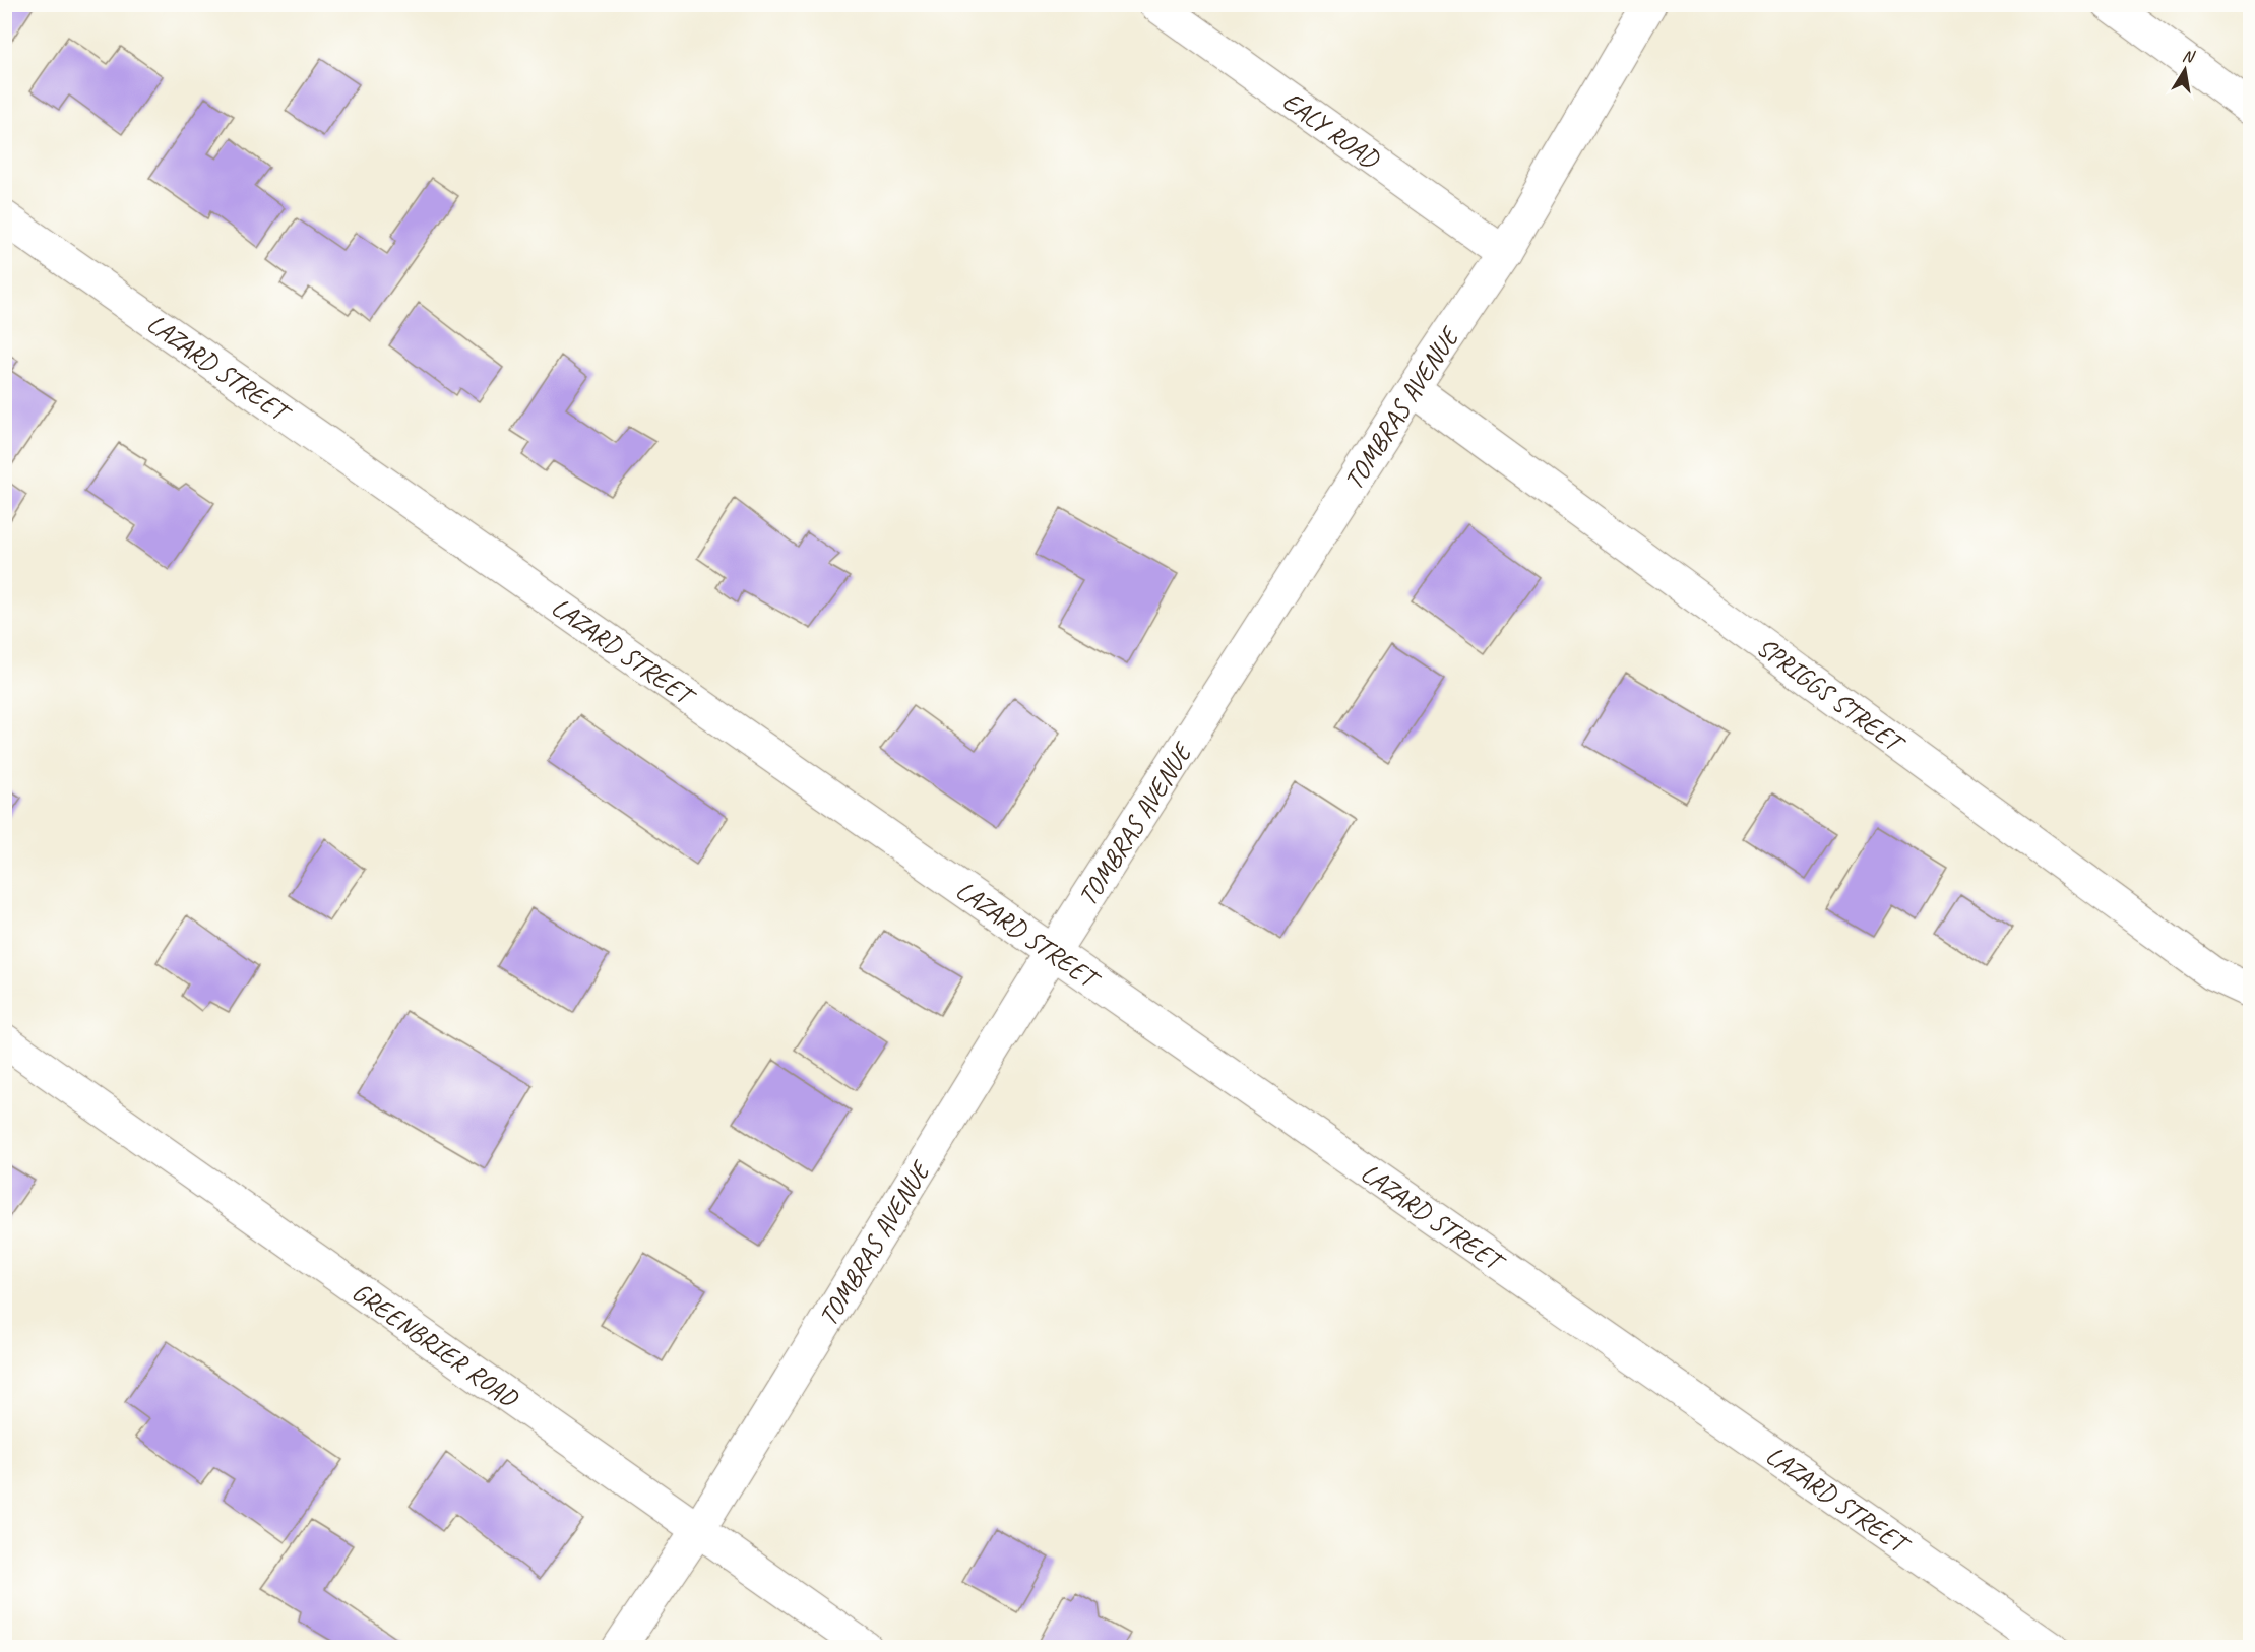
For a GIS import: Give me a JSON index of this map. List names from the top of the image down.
{
  "streets": {
    "street": [
      "EALY ROAD",
      "LAZARD STREET",
      "TOMBRAS AVENUE",
      "SPRIGGS STREET",
      "GREENBRIER ROAD"
    ]
  },
  "crossings": [
    ["EALY ROAD", "TOMBRAS AVENUE"],
    ["LAZARD STREET", "TOMBRAS AVENUE"],
    ["TOMBRAS AVENUE", "SPRIGGS STREET"],
    ["TOMBRAS AVENUE", "GREENBRIER ROAD"]
  ],
  "north": "top"
}
